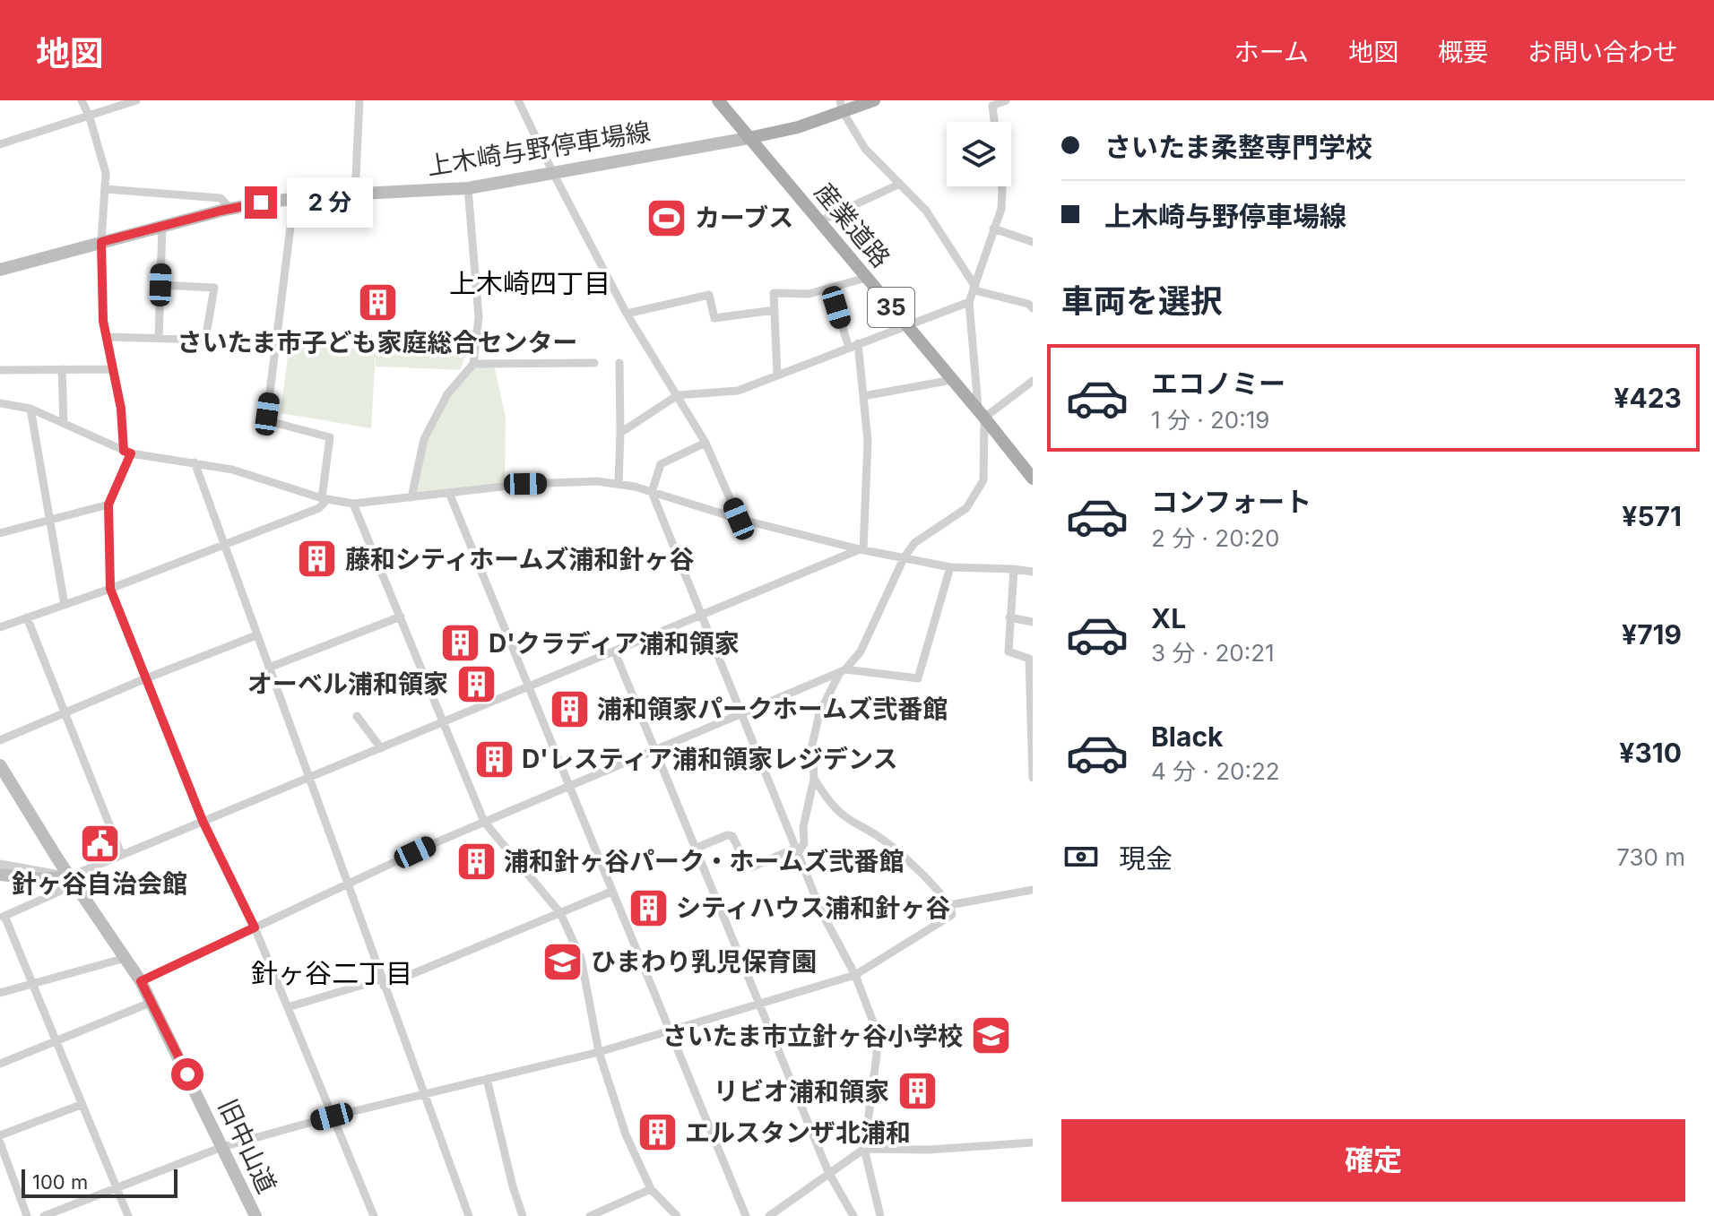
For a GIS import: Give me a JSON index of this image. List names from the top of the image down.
{
  "streets": {
    "main road": [
      "上木崎与野停車場線",
      "産業道路",
      "35",
      "旧中山道"
    ]
  },
  "crossings": [
    ["上木崎与野停車場線", "産業道路"]
  ],
  "districts": ["上木崎四丁目", "針ヶ谷二丁目"],
  "places": {
    "sports": ["カーブス"],
    "building": [
      "さいたま市子ども家庭総合センター",
      "藤和シティホームズ浦和針ヶ谷",
      "D'クラディア浦和領家",
      "オーベル浦和領家",
      "浦和領家パークホームズ弐番館",
      "D'レスティア浦和領家レジデンス",
      "浦和針ヶ谷パーク・ホームズ弐番館",
      "シティハウス浦和針ヶ谷",
      "リビオ浦和領家",
      "エルスタンザ北浦和"
    ],
    "public building": ["針ヶ谷自治会館"],
    "school or university": ["ひまわり乳児保育園", "さいたま市立針ヶ谷小学校"]
  },
  "scale_bar": "100 m",
  "page": {
    "header": "地図",
    "nav": [
      "ホーム",
      "地図",
      "概要",
      "お問い合わせ"
    ],
    "banner": ["さいたま柔整専門学校", "上木崎与野停車場線"],
    "bubble": "2 分",
    "heading": "車両を選択",
    "list": [
      {
        "name": "エコノミー",
        "note": "1 分 · 20:19",
        "value": "¥423"
      },
      {
        "name": "コンフォート",
        "note": "2 分 · 20:20",
        "value": "¥571"
      },
      {
        "name": "XL",
        "note": "3 分 · 20:21",
        "value": "¥719"
      },
      {
        "name": "Black",
        "note": "4 分 · 20:22",
        "value": "¥310"
      }
    ],
    "pay": ["現金", "730 m"],
    "buttons": "確定",
    "scale": "100 m"
  }
}
